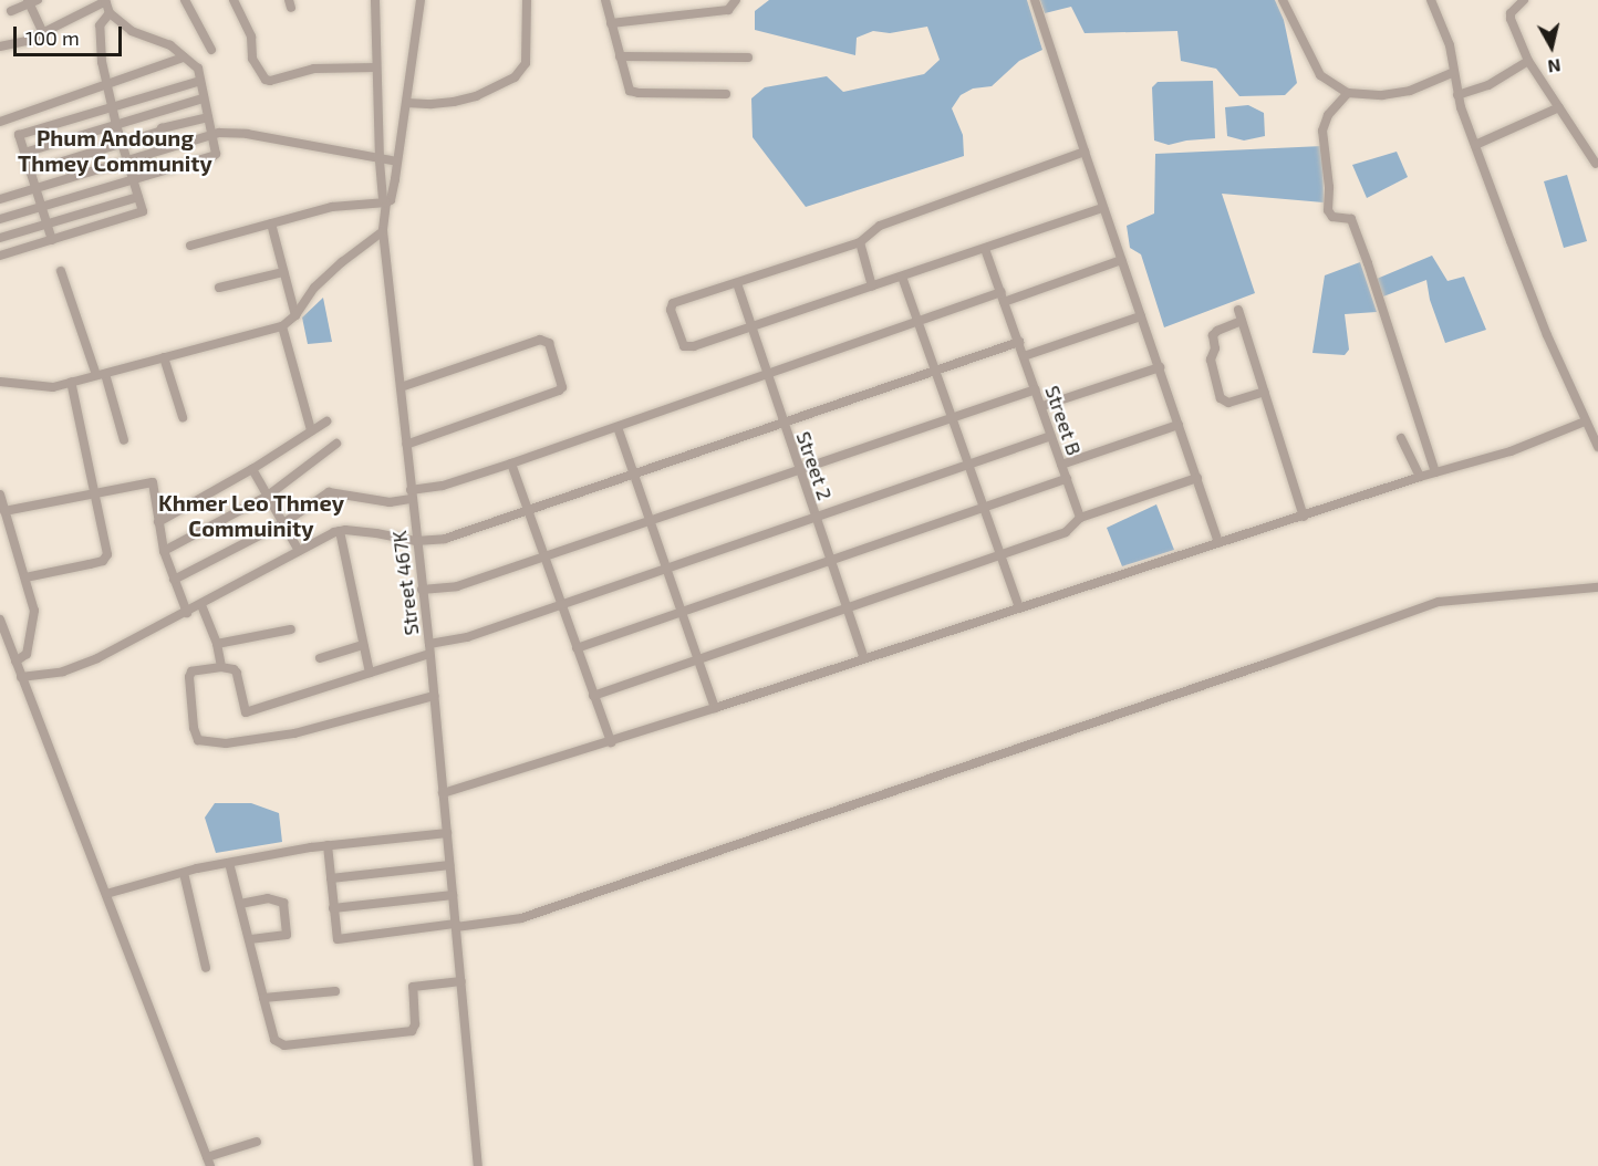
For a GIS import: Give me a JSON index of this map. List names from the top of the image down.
{
  "streets": {
    "street": ["Street B", "Street 2", "Street 467K"]
  },
  "districts": ["Phum Andoung Thmey Community", "Khmer Leo Thmey Commuinity"],
  "scale_bar": "100 m",
  "north": "bottom"
}
